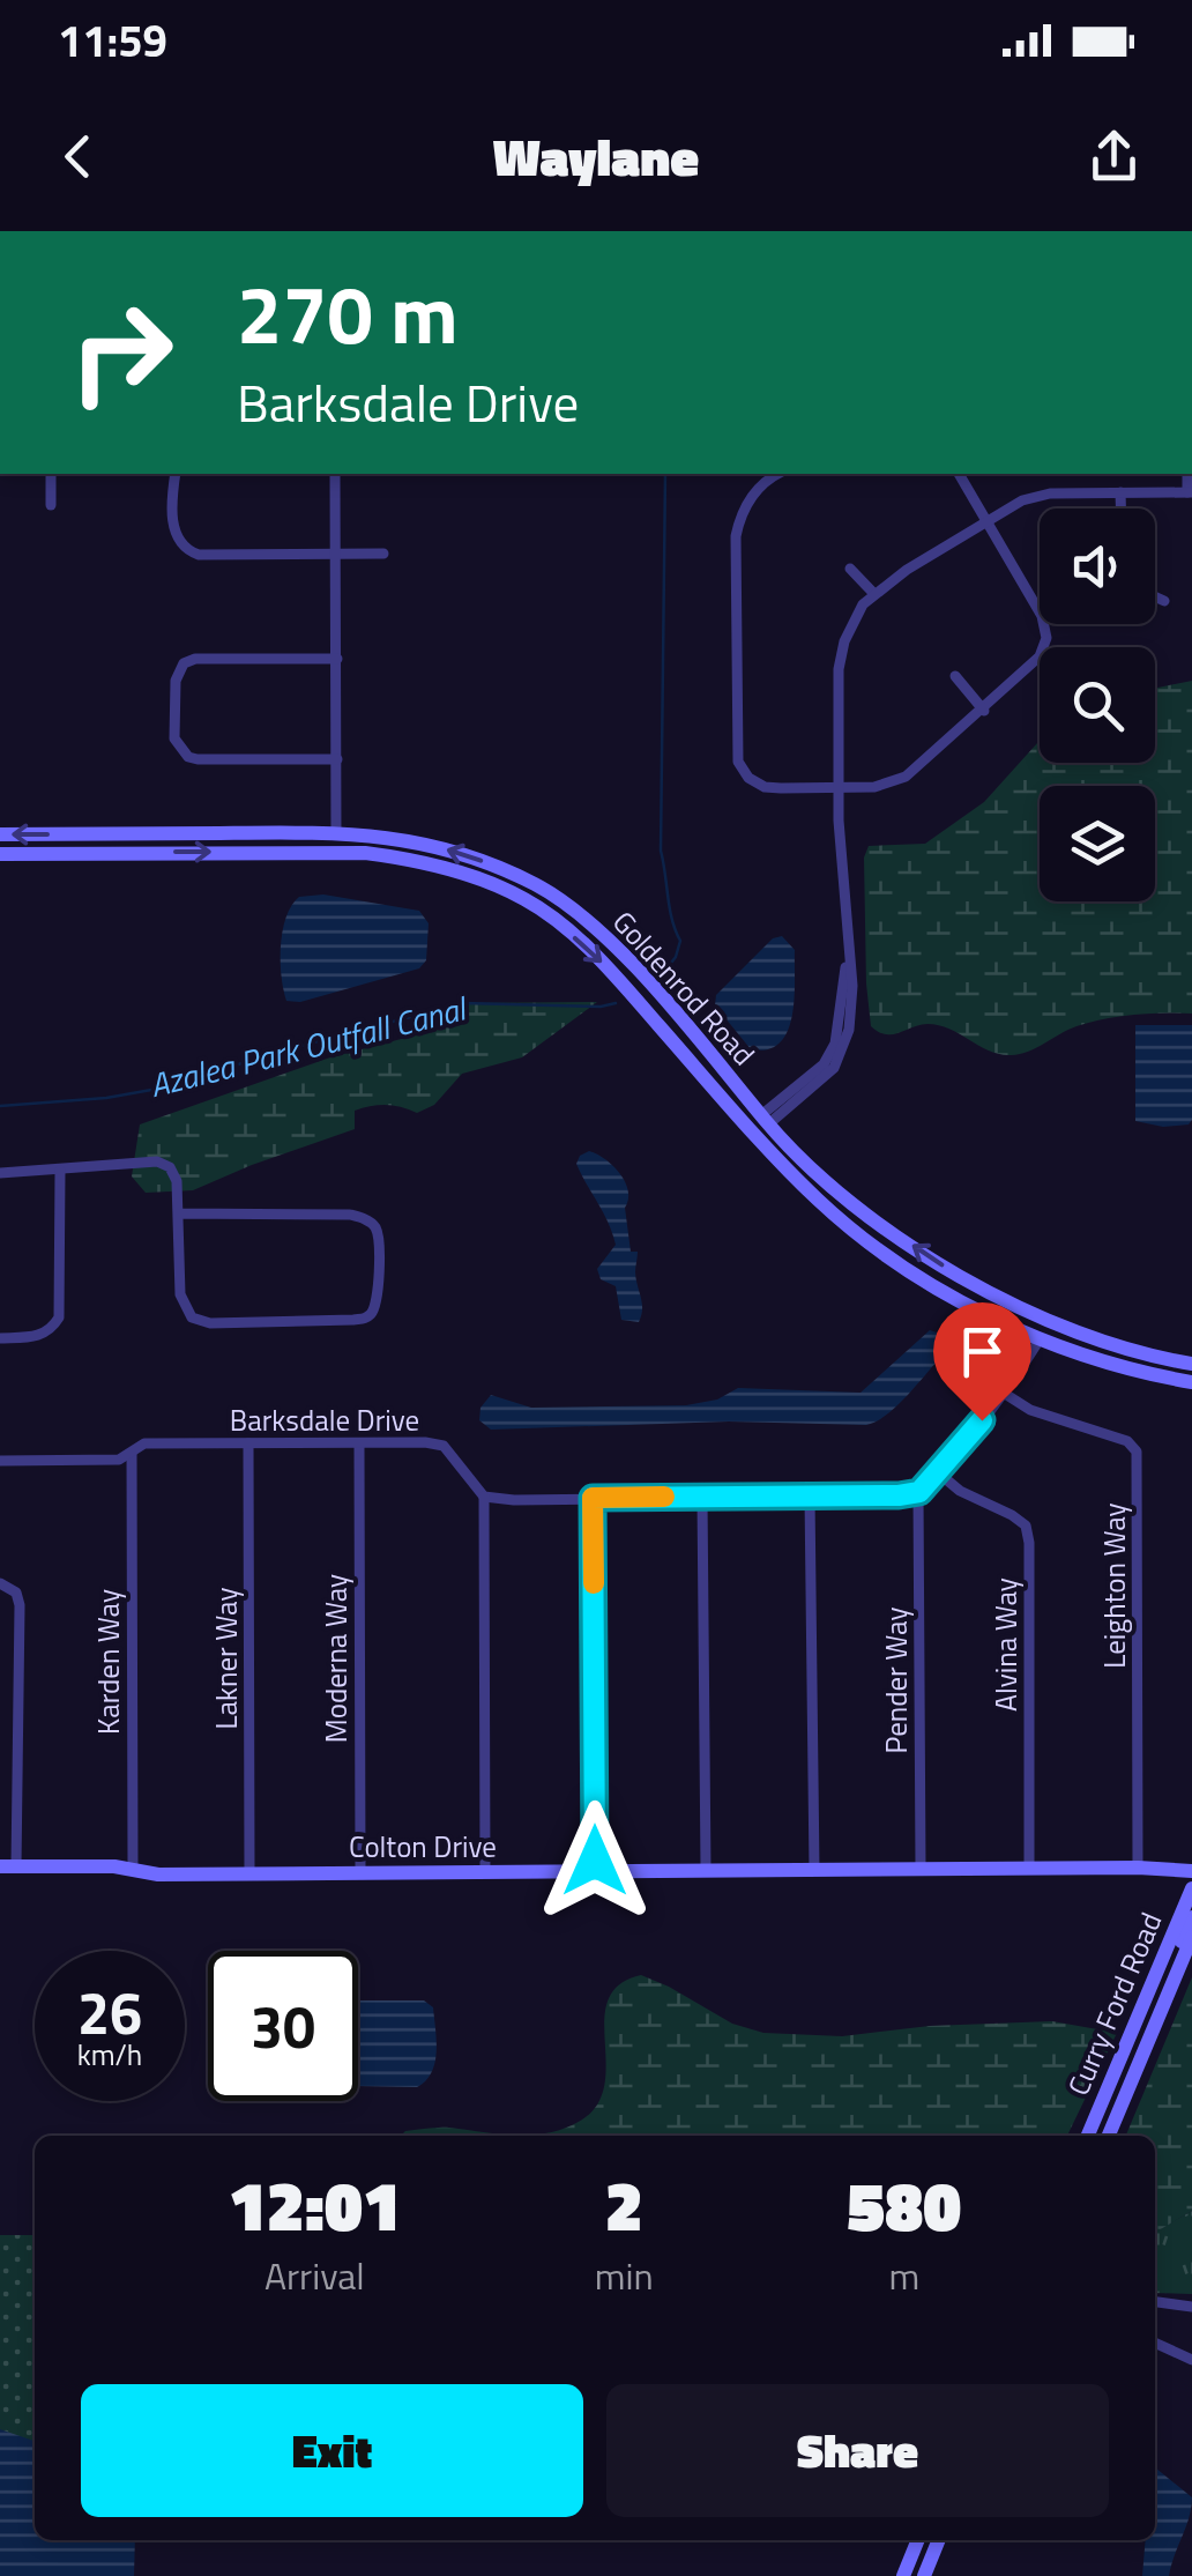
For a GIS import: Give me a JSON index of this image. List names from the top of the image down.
{
  "streets": {
    "main road": ["Goldenrod Road", "Colton Drive", "Curry Ford Road"],
    "street": [
      "Barksdale Drive",
      "Leighton Way",
      "Alvina Way",
      "Lakner Way",
      "Moderna Way",
      "Karden Way",
      "Pender Way"
    ]
  },
  "crossings": [
    ["Barksdale Drive", "Lakner Way"],
    ["Barksdale Drive", "Moderna Way"],
    ["Barksdale Drive", "Karden Way"],
    ["Leighton Way", "Colton Drive"],
    ["Alvina Way", "Colton Drive"],
    ["Lakner Way", "Colton Drive"],
    ["Moderna Way", "Colton Drive"],
    ["Karden Way", "Colton Drive"],
    ["Pender Way", "Colton Drive"]
  ],
  "water": ["Azalea Park Outfall Canal"],
  "page": {
    "status": "11:59",
    "header": "Waylane",
    "turn": ["270 m", "Barksdale Drive"],
    "speed": "26 km/h",
    "limit": "30",
    "eta": [
      "12:01",
      "Arrival",
      "2",
      "min",
      "580",
      "m"
    ],
    "buttons": ["Exit", "Share"]
  }
}
